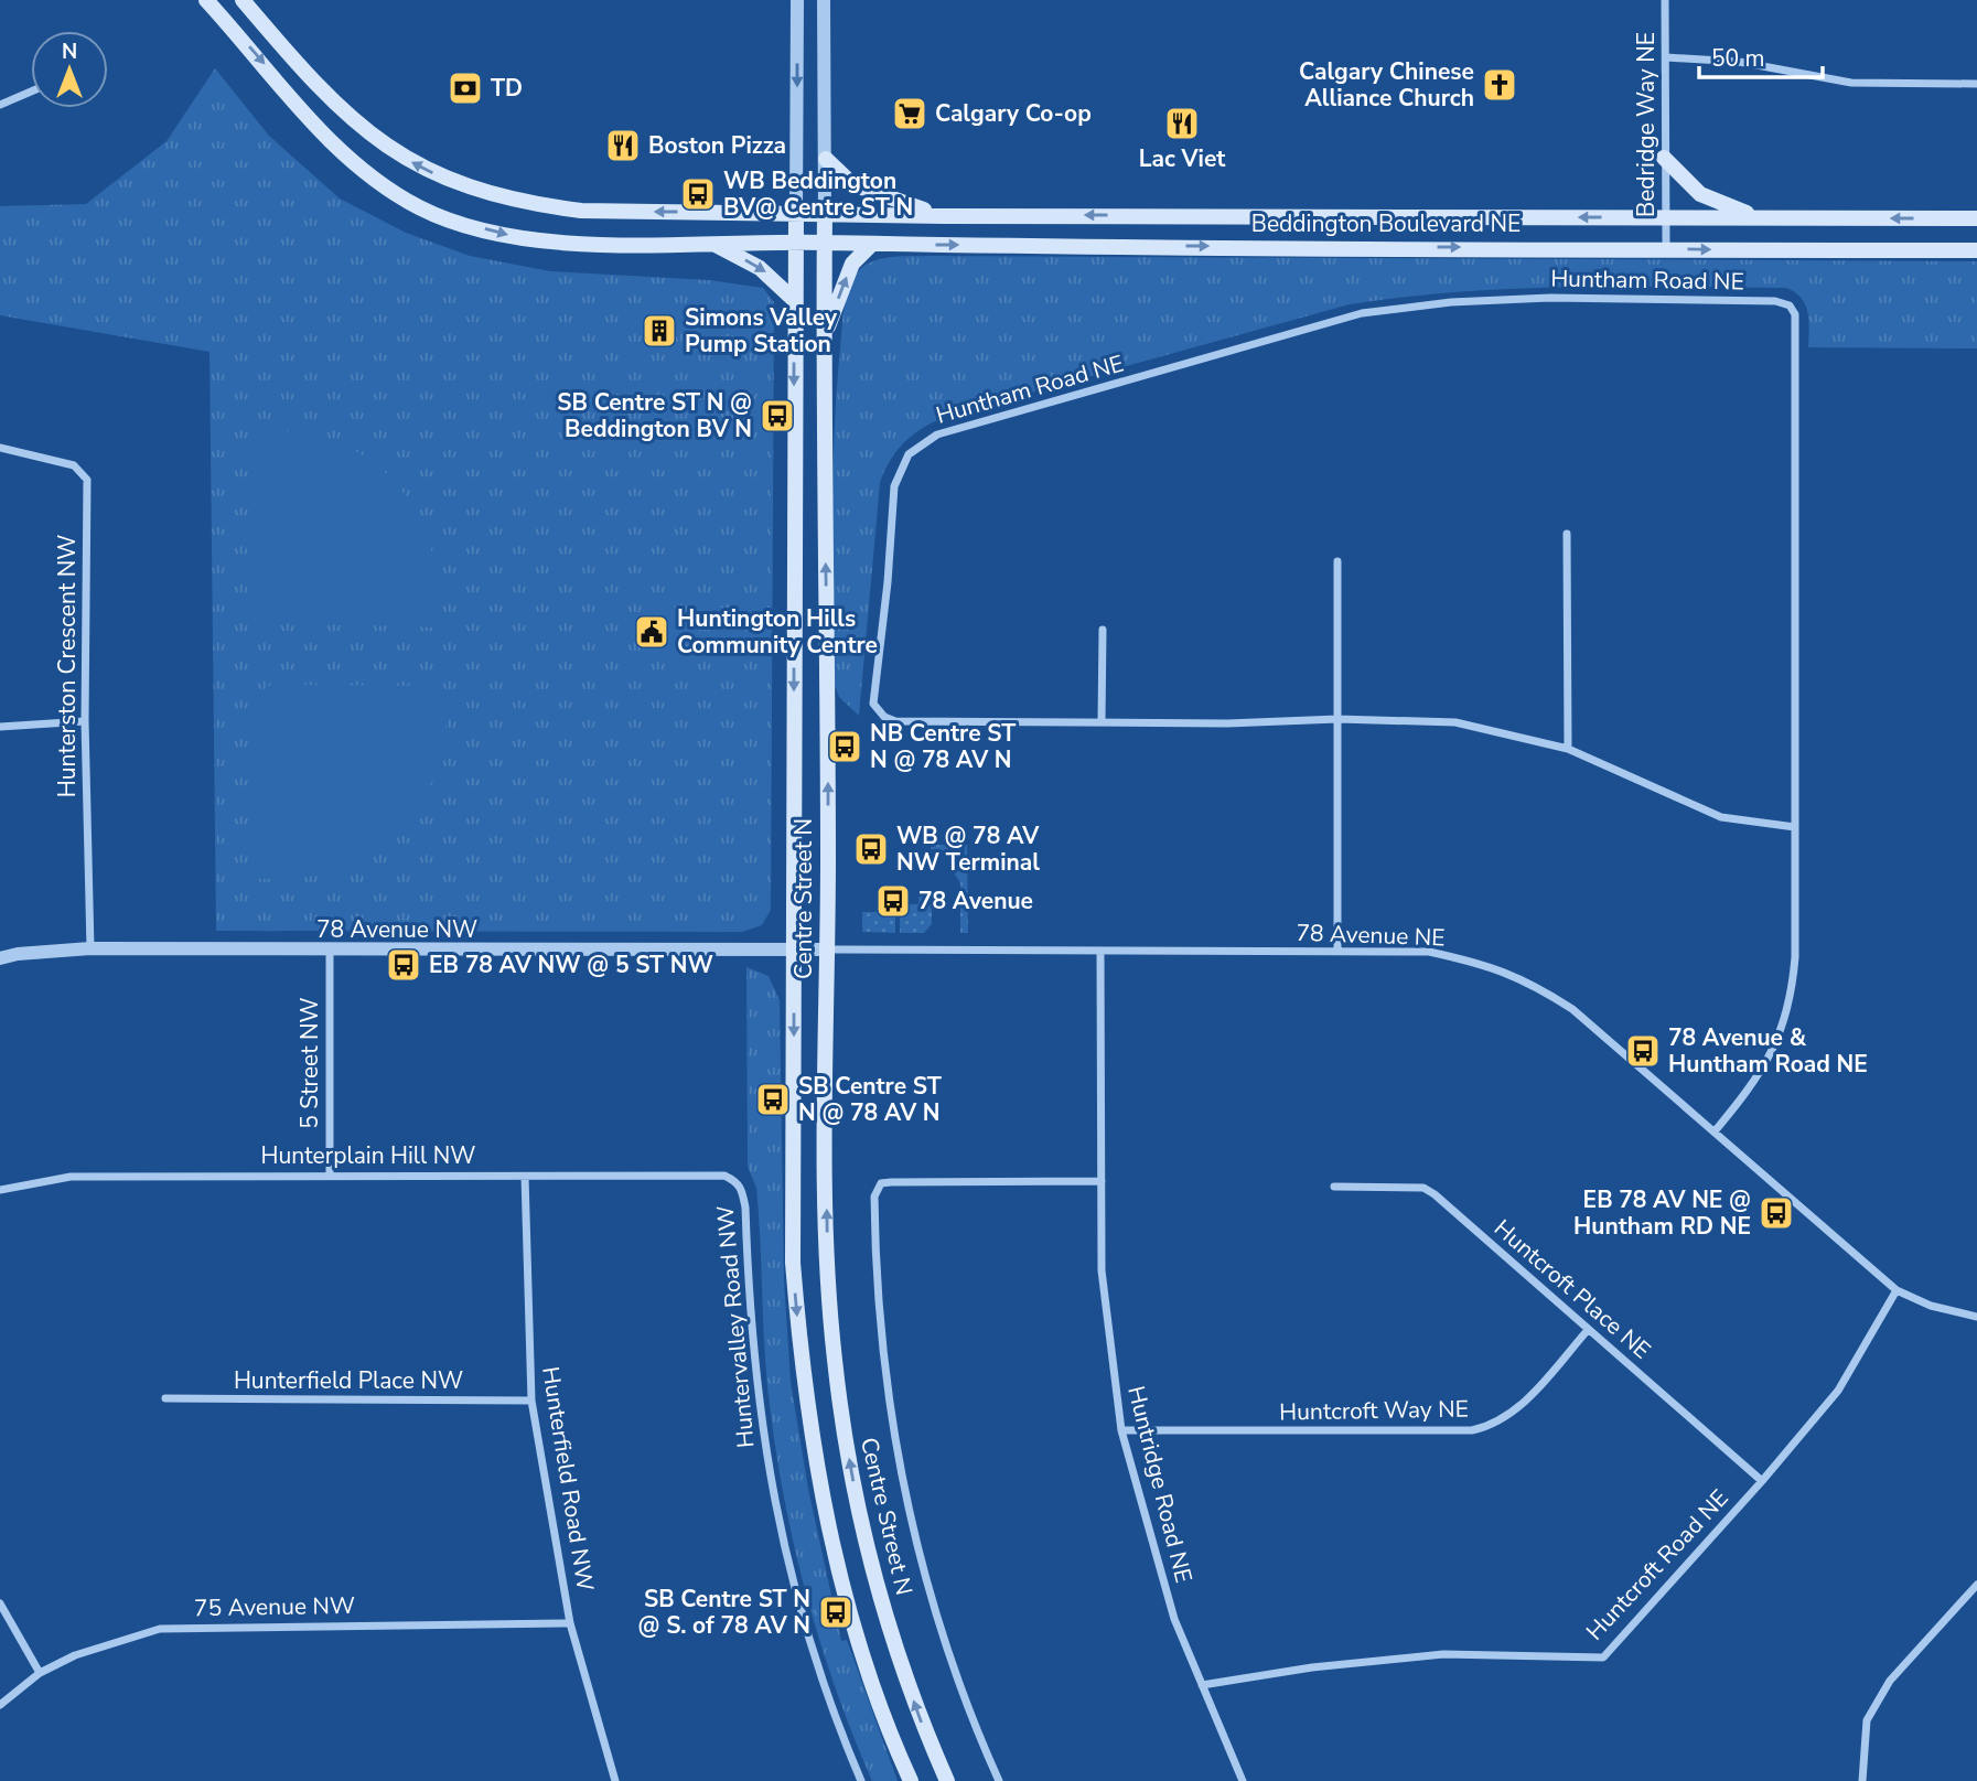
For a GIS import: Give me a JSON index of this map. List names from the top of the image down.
{
  "streets": {
    "main road": ["Beddington Boulevard NE", "Centre Street N"],
    "street": [
      "Bedridge Way NE",
      "Huntham Road NE",
      "Hunterston Crescent NW",
      "78 Avenue NW",
      "78 Avenue NE",
      "5 Street NW",
      "Hunterplain Hill NW",
      "Huntcroft Place NE",
      "Huntervalley Road NW",
      "Hunterfield Place NW",
      "Huntcroft Way NE",
      "Hunterfield Road NW",
      "Huntridge Road NE",
      "Huntcroft Road NE",
      "75 Avenue NW"
    ]
  },
  "crossings": [
    ["Bedridge Way NE", "Beddington Boulevard NE"],
    ["Beddington Boulevard NE", "Centre Street N"],
    ["Huntham Road NE", "78 Avenue NE"],
    ["Hunterston Crescent NW", "78 Avenue NW"],
    ["Centre Street N", "78 Avenue NW"],
    ["Centre Street N", "78 Avenue NE"],
    ["78 Avenue NW", "78 Avenue NE"],
    ["78 Avenue NW", "5 Street NW"],
    ["78 Avenue NE", "Huntridge Road NE"],
    ["78 Avenue NE", "Huntcroft Road NE"],
    ["5 Street NW", "Hunterplain Hill NW"],
    ["Hunterplain Hill NW", "Huntervalley Road NW"],
    ["Hunterplain Hill NW", "Hunterfield Road NW"],
    ["Huntcroft Place NE", "Huntcroft Way NE"],
    ["Huntcroft Place NE", "Huntcroft Road NE"],
    ["Hunterfield Place NW", "Hunterfield Road NW"],
    ["Huntcroft Way NE", "Huntridge Road NE"],
    ["Hunterfield Road NW", "75 Avenue NW"],
    ["Huntridge Road NE", "Huntcroft Road NE"]
  ],
  "places": {
    "church": ["Calgary Chinese Alliance Church"],
    "bank": ["TD"],
    "supermarket": ["Calgary Co-op"],
    "restaurant": ["Lac Viet", "Boston Pizza"],
    "bus stop": [
      "WB Beddington BV@ Centre ST N",
      "SB Centre ST N @ Beddington BV N",
      "NB Centre ST N @ 78 AV N",
      "WB @ 78 AV NW Terminal",
      "78 Avenue",
      "EB 78 AV NW @ 5 ST NW",
      "78 Avenue & Huntham Road NE",
      "SB Centre ST N @ 78 AV N",
      "EB 78 AV NE @ Huntham RD NE",
      "SB Centre ST N @ S. of 78 AV N"
    ],
    "building": ["Simons Valley Pump Station"],
    "public building": ["Huntington Hills Community Centre"]
  },
  "scale_bar": "50 m",
  "north": "top"
}
